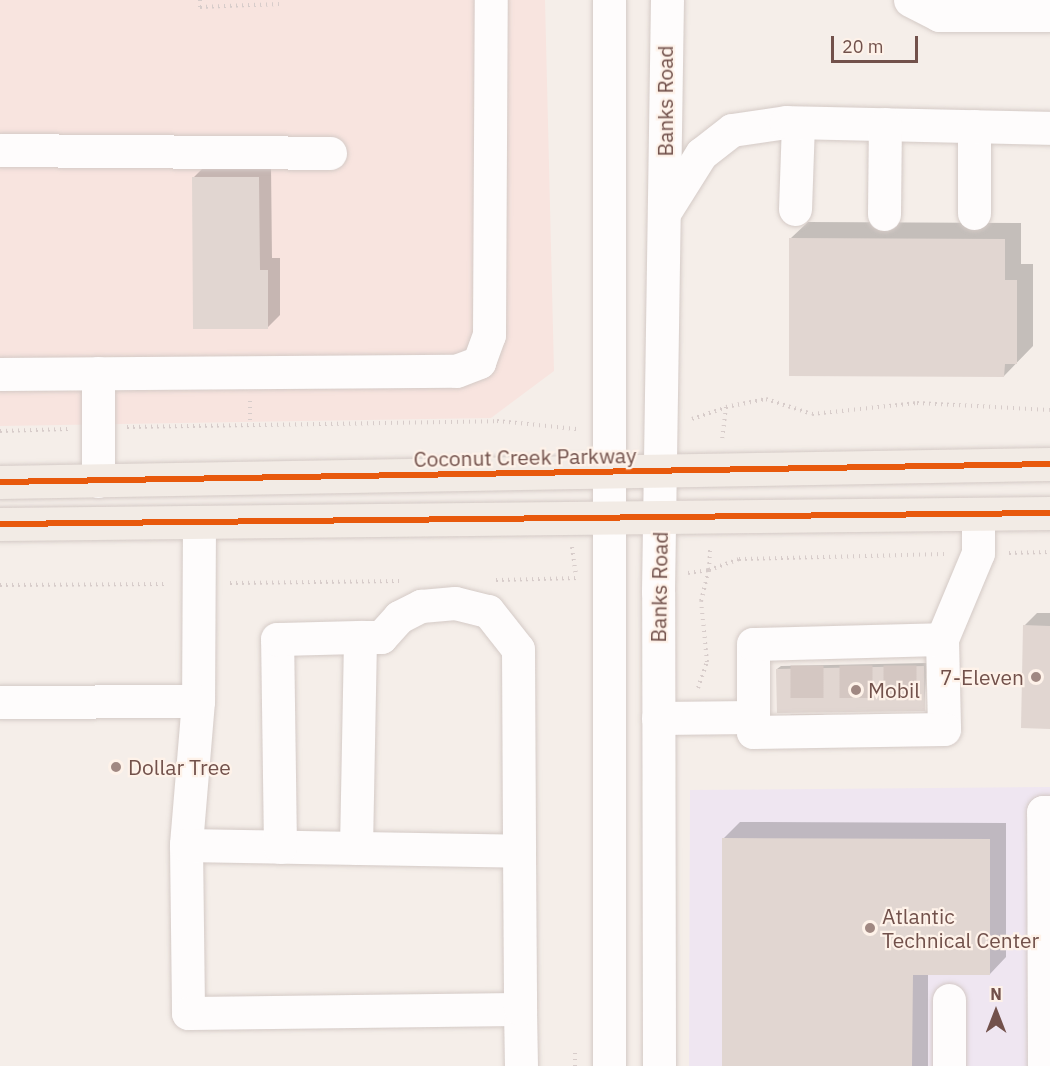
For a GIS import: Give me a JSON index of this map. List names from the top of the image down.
{
  "streets": {
    "main road": ["Coconut Creek Parkway"],
    "street": ["Banks Road"]
  },
  "crossings": [
    ["Banks Road", "Coconut Creek Parkway"]
  ],
  "places": [
    "7-Eleven",
    "Mobil",
    "Dollar Tree",
    "Atlantic Technical Center"
  ],
  "scale_bar": "20 m",
  "north": "top"
}
